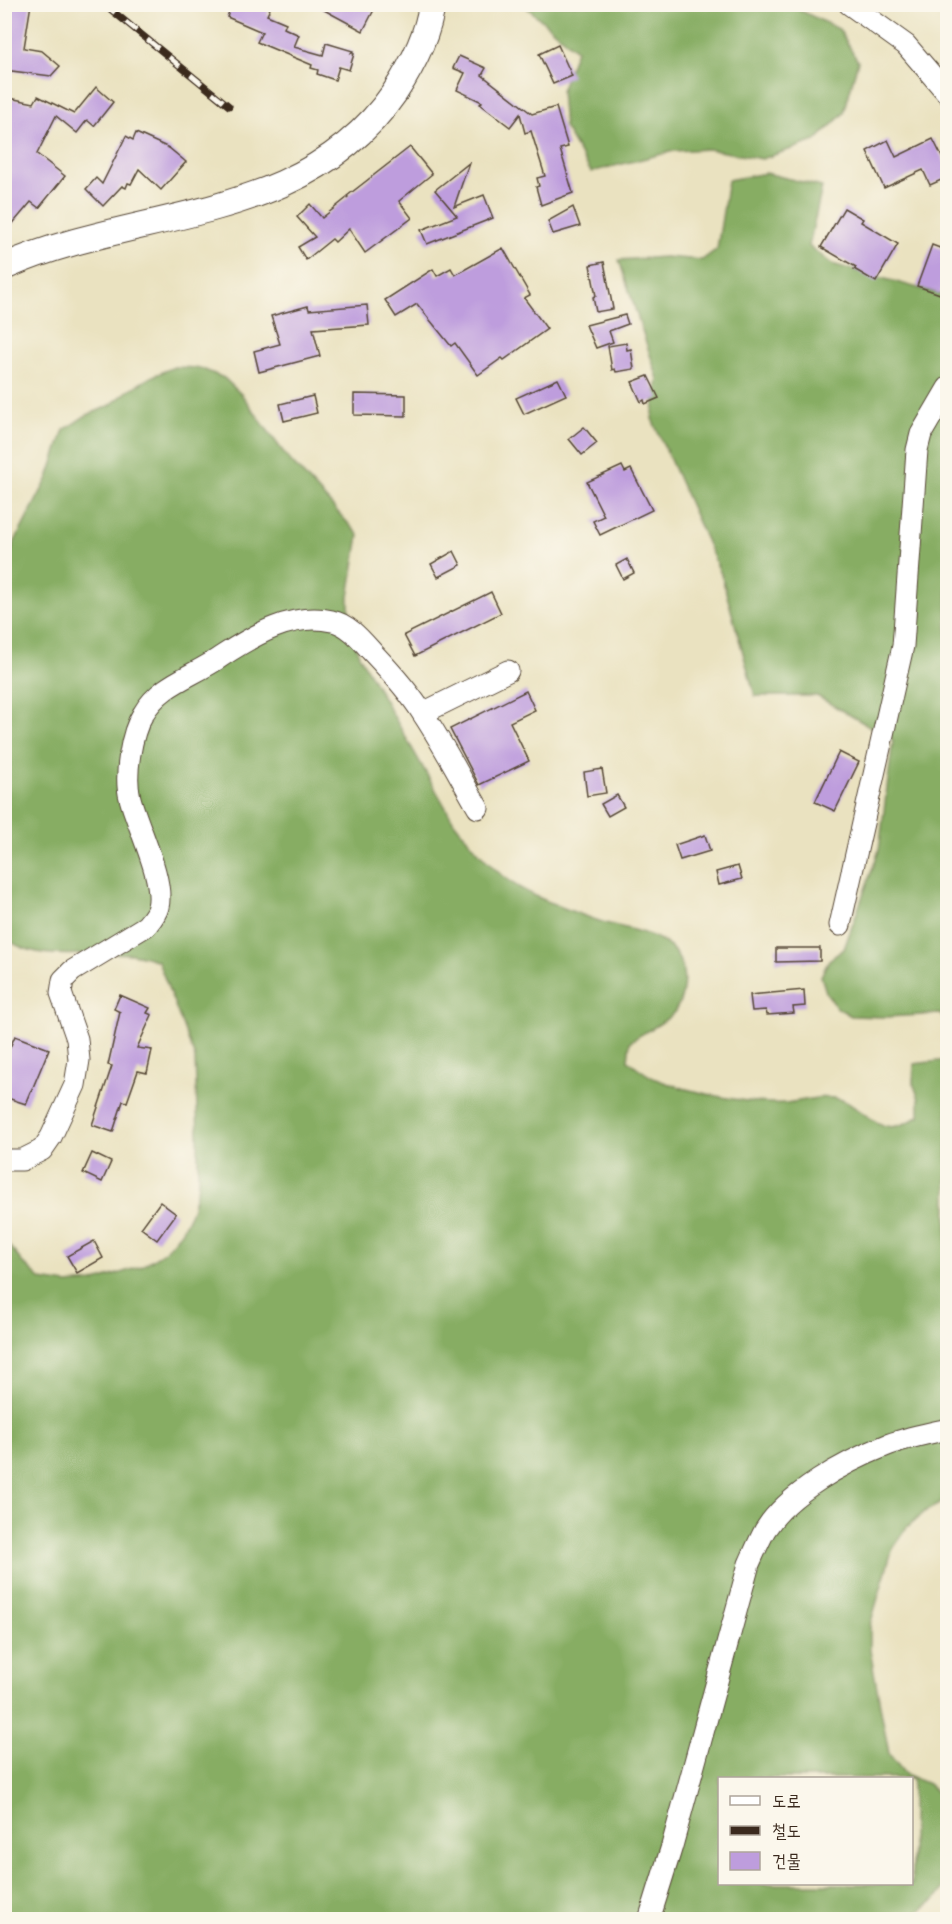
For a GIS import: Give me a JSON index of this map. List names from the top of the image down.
{
  "legend": ["도로", "철도", "건물"]
}
